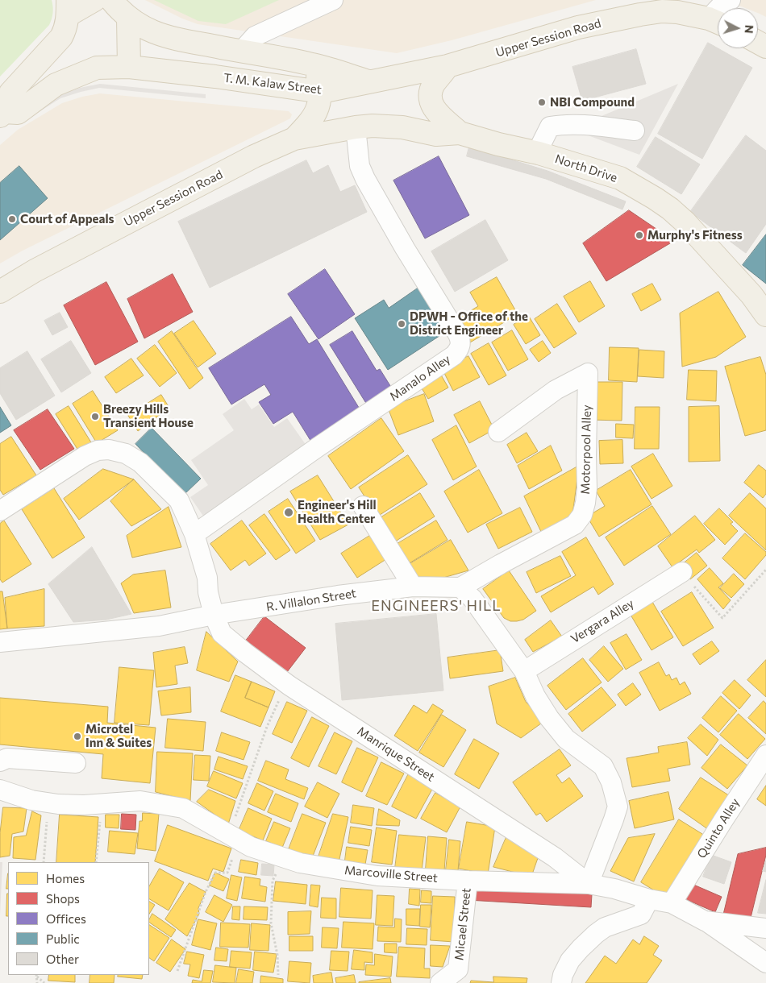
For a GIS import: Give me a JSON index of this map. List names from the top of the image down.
{
  "streets": {
    "main road": ["Upper Session Road", "T. M. Kalaw Street", "North Drive"],
    "street": [
      "Manalo Alley",
      "Motorpool Alley",
      "R. Villalon Street",
      "Vergara Alley",
      "Manrique Street",
      "Quinto Alley",
      "Marcoville Street",
      "Micael Street"
    ]
  },
  "crossings": [
    ["Upper Session Road", "T. M. Kalaw Street"],
    ["Upper Session Road", "North Drive"],
    ["Upper Session Road", "Manalo Alley"],
    ["North Drive", "Manalo Alley"],
    ["Manalo Alley", "Manrique Street"],
    ["Motorpool Alley", "R. Villalon Street"],
    ["R. Villalon Street", "Manrique Street"],
    ["Manrique Street", "Marcoville Street"],
    ["Quinto Alley", "Marcoville Street"],
    ["Marcoville Street", "Micael Street"]
  ],
  "districts": ["ENGINEERS' HILL"],
  "places": [
    "NBI Compound",
    "Court of Appeals",
    "Murphy's Fitness",
    "DPWH - Office of the District Engineer",
    "Breezy Hills Transient House",
    "Engineer's Hill Health Center",
    "Microtel Inn & Suites"
  ],
  "legend": [
    "Homes",
    "Shops",
    "Offices",
    "Public",
    "Other"
  ],
  "north": "right"
}
